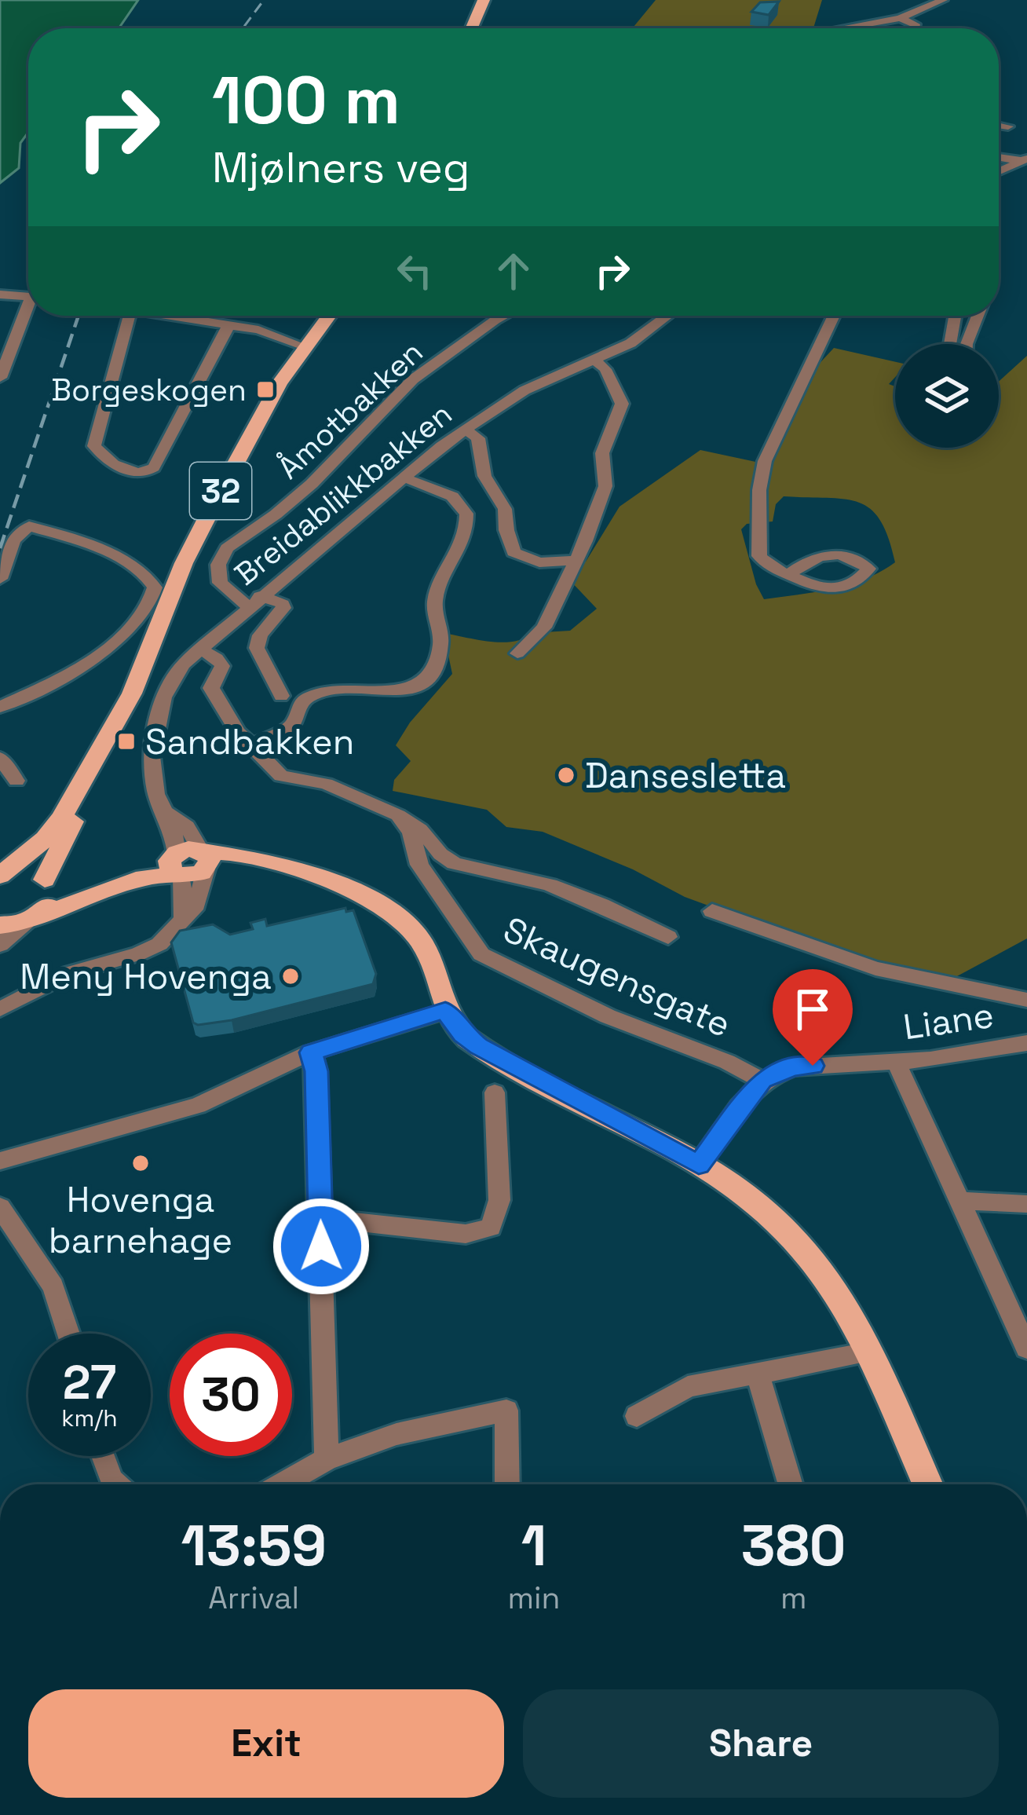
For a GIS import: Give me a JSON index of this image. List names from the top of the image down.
{
  "streets": {
    "main road": ["32"],
    "street": [
      "Åmotbakken",
      "Breidablikkbakken",
      "Skaugensgate",
      "Liane"
    ]
  },
  "crossings": [
    ["Åmotbakken", "Breidablikkbakken"],
    ["Breidablikkbakken", "Skaugensgate"],
    ["Skaugensgate", "Liane"]
  ],
  "places": {
    "transit": ["Borgeskogen", "Sandbakken"],
    "other": ["Dansesletta", "Meny Hovenga", "Hovenga barnehage"]
  },
  "page": {
    "turn": ["100 m", "Mjølners veg"],
    "speed": "27 km/h",
    "limit": "30",
    "eta": [
      "13:59",
      "Arrival",
      "1",
      "min",
      "380",
      "m"
    ],
    "buttons": ["Exit", "Share"]
  }
}
